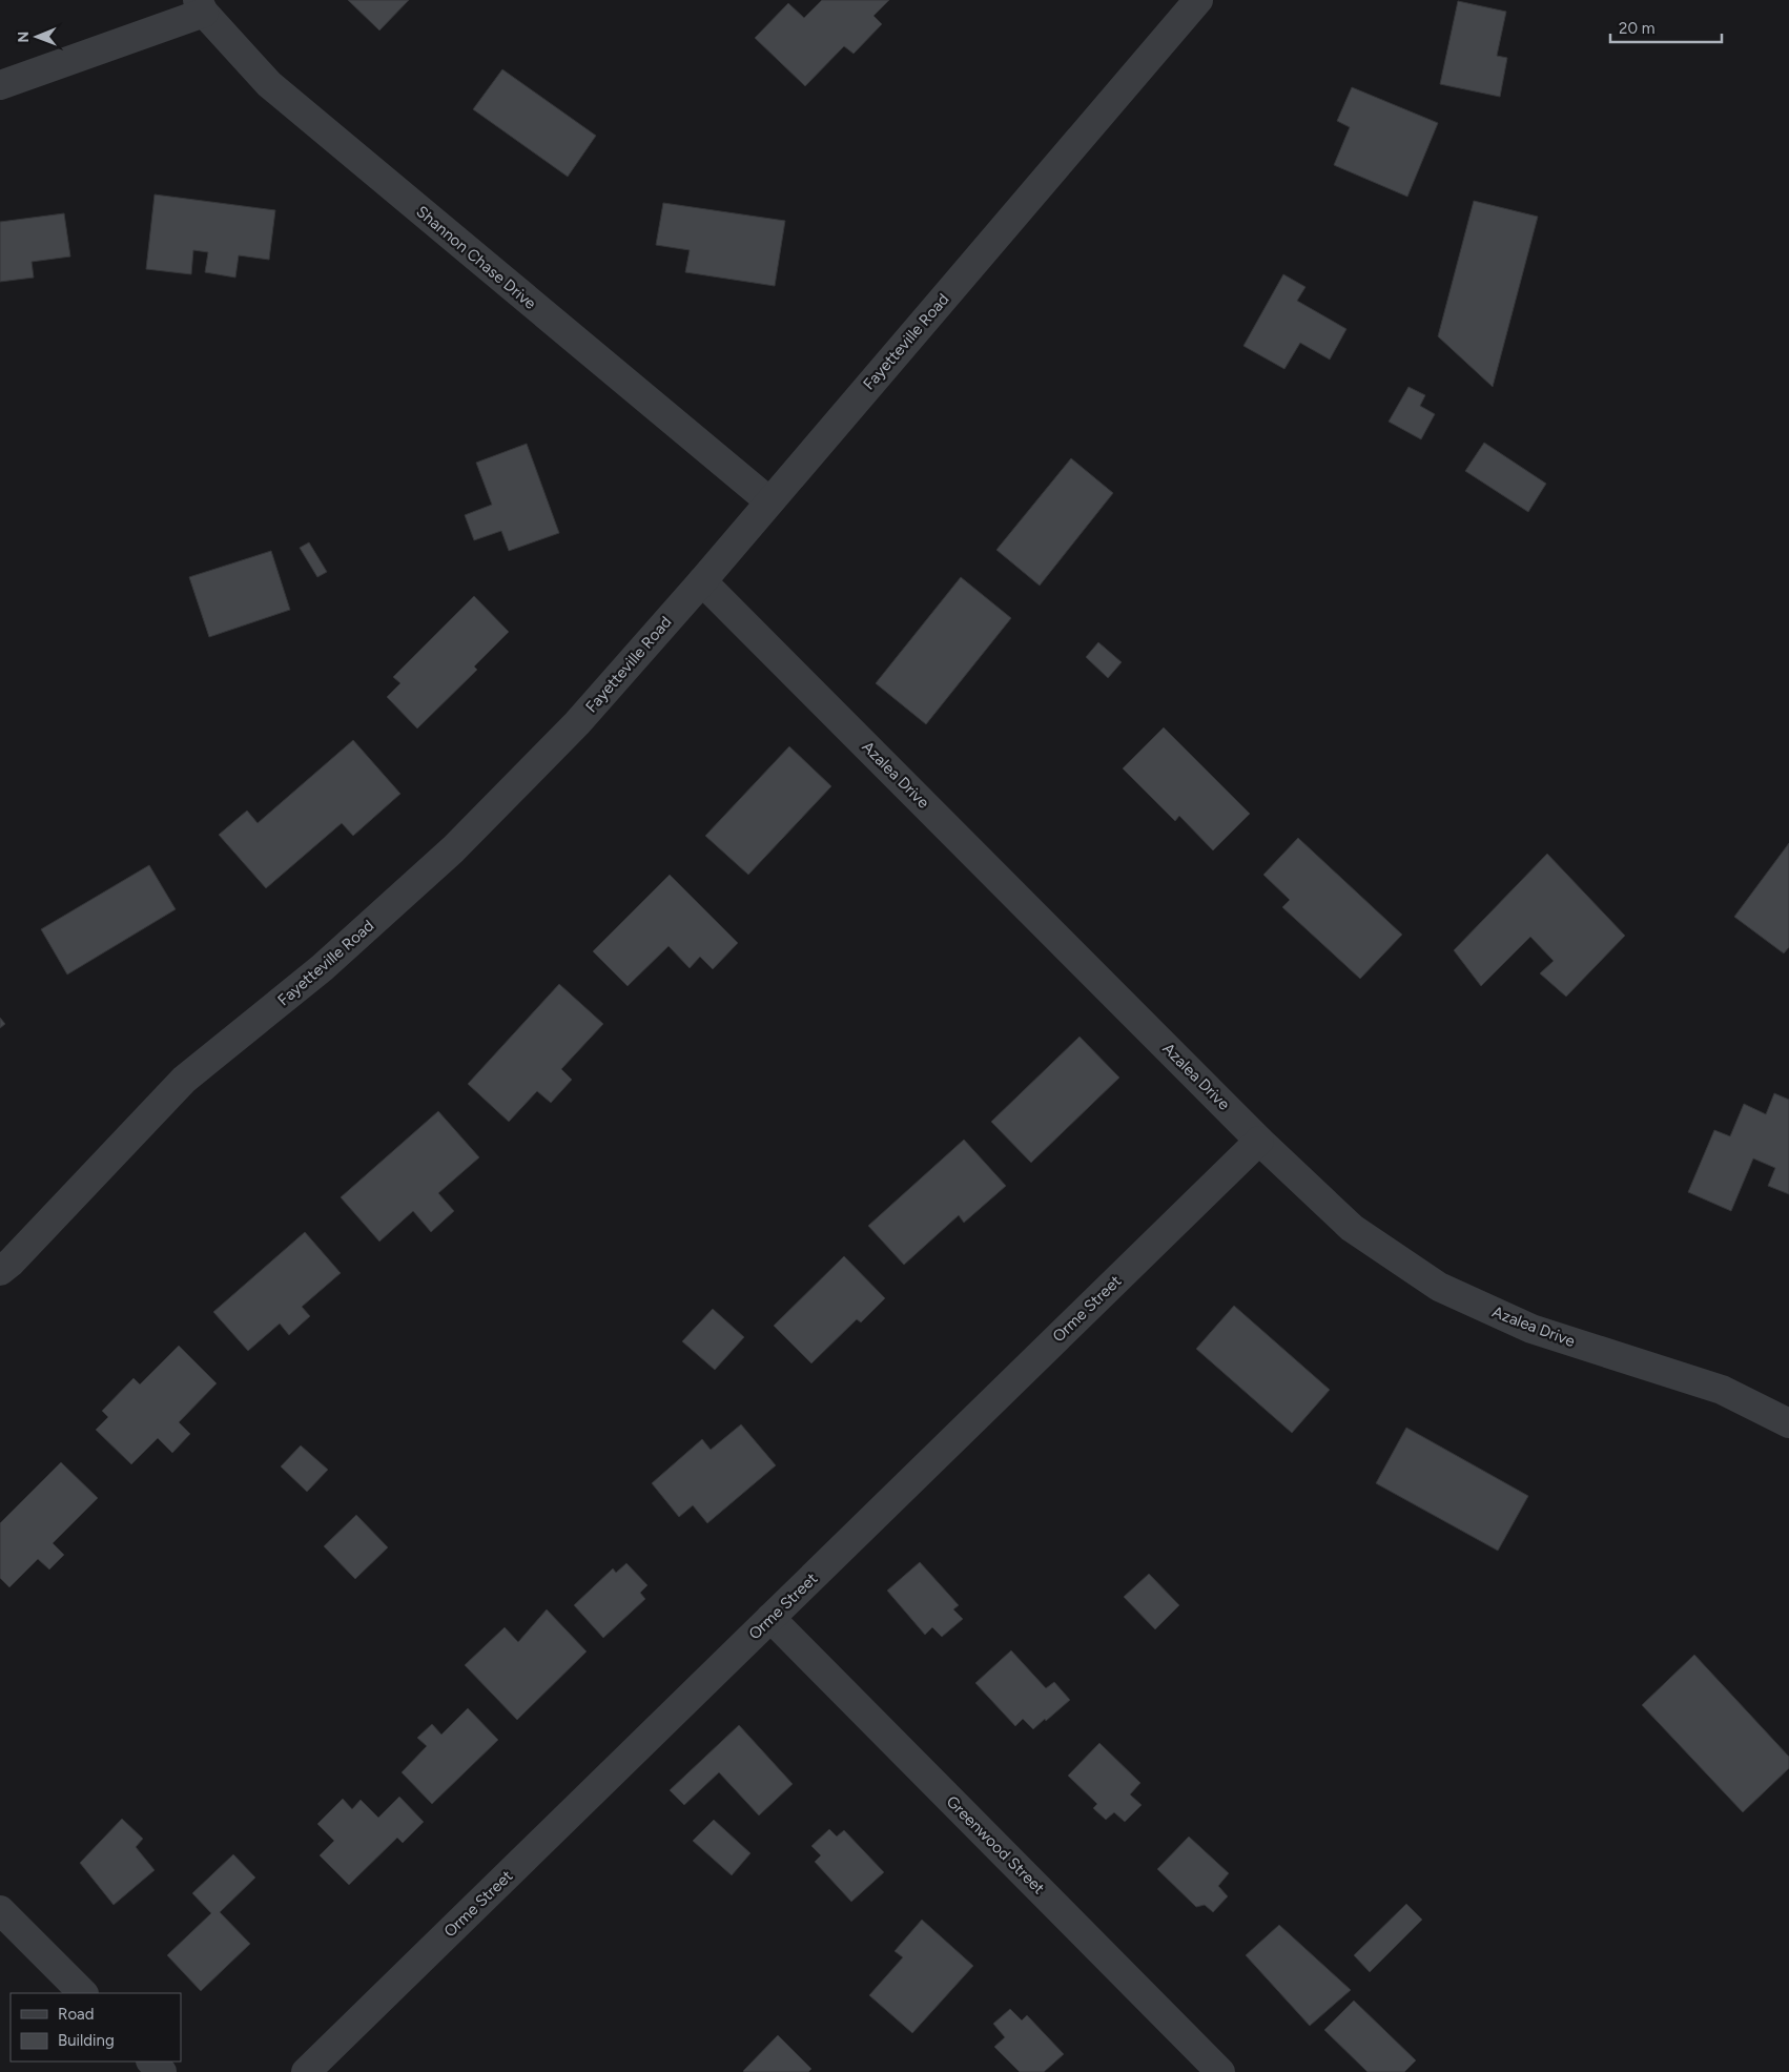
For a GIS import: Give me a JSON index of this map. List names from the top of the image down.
{
  "streets": {
    "street": [
      "Shannon Chase Drive",
      "Fayetteville Road",
      "Azalea Drive",
      "Orme Street",
      "Greenwood Street"
    ]
  },
  "crossings": [
    ["Shannon Chase Drive", "Fayetteville Road"],
    ["Fayetteville Road", "Azalea Drive"],
    ["Azalea Drive", "Orme Street"],
    ["Orme Street", "Greenwood Street"]
  ],
  "legend": ["Road", "Building"],
  "scale_bar": "20 m",
  "north": "left"
}
